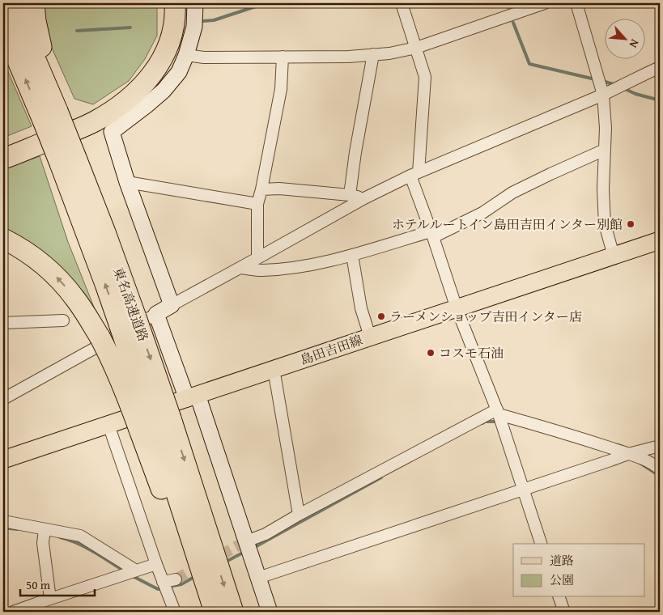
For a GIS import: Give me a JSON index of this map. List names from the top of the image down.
{
  "streets": {
    "highway": ["東名高速道路"],
    "main road": ["島田吉田線"]
  },
  "places": ["ホテルルートイン島田吉田インター別館", "ラーメンショップ吉田インター店", "コスモ石油"],
  "legend": ["道路", "公園"],
  "scale_bar": "50 m",
  "north": "bottom right"
}
